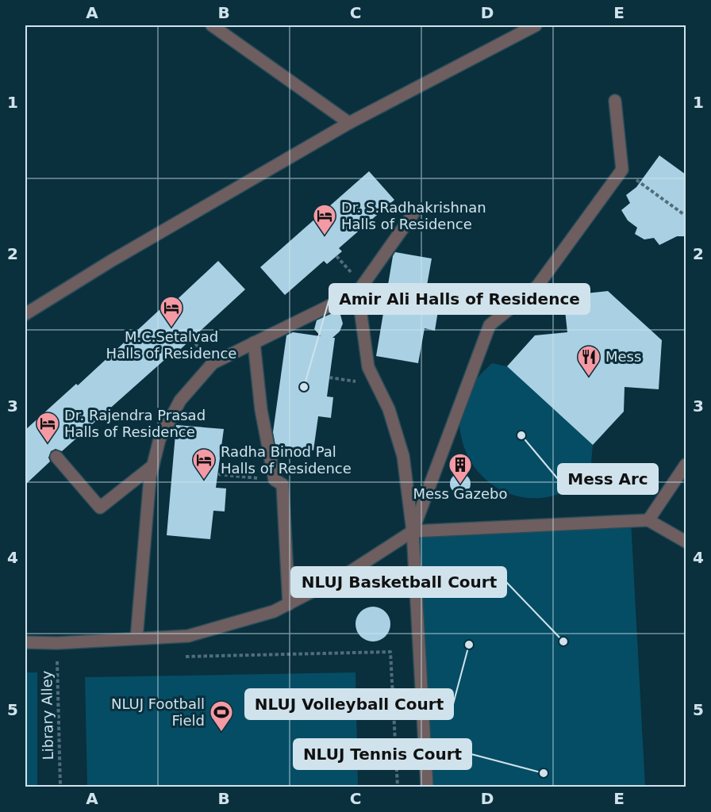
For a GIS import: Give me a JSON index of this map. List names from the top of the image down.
{
  "streets": {
    "path": ["Library Alley"]
  },
  "places": {
    "hotel": [
      "Dr. S.Radhakrishnan Halls of Residence",
      "M.C.Setalvad Halls of Residence",
      "Dr. Rajendra Prasad Halls of Residence",
      "Radha Binod Pal Halls of Residence"
    ],
    "restaurant": ["Mess"],
    "other": [
      "Amir Ali Halls of Residence",
      "Mess Arc",
      "NLUJ Basketball Court",
      "NLUJ Volleyball Court",
      "NLUJ Tennis Court"
    ],
    "building": ["Mess Gazebo"],
    "sports": ["NLUJ Football Field"]
  },
  "grid": {
    "columns": [
      "A",
      "B",
      "C",
      "D",
      "E"
    ],
    "rows": [
      "1",
      "2",
      "3",
      "4",
      "5"
    ]
  }
}
